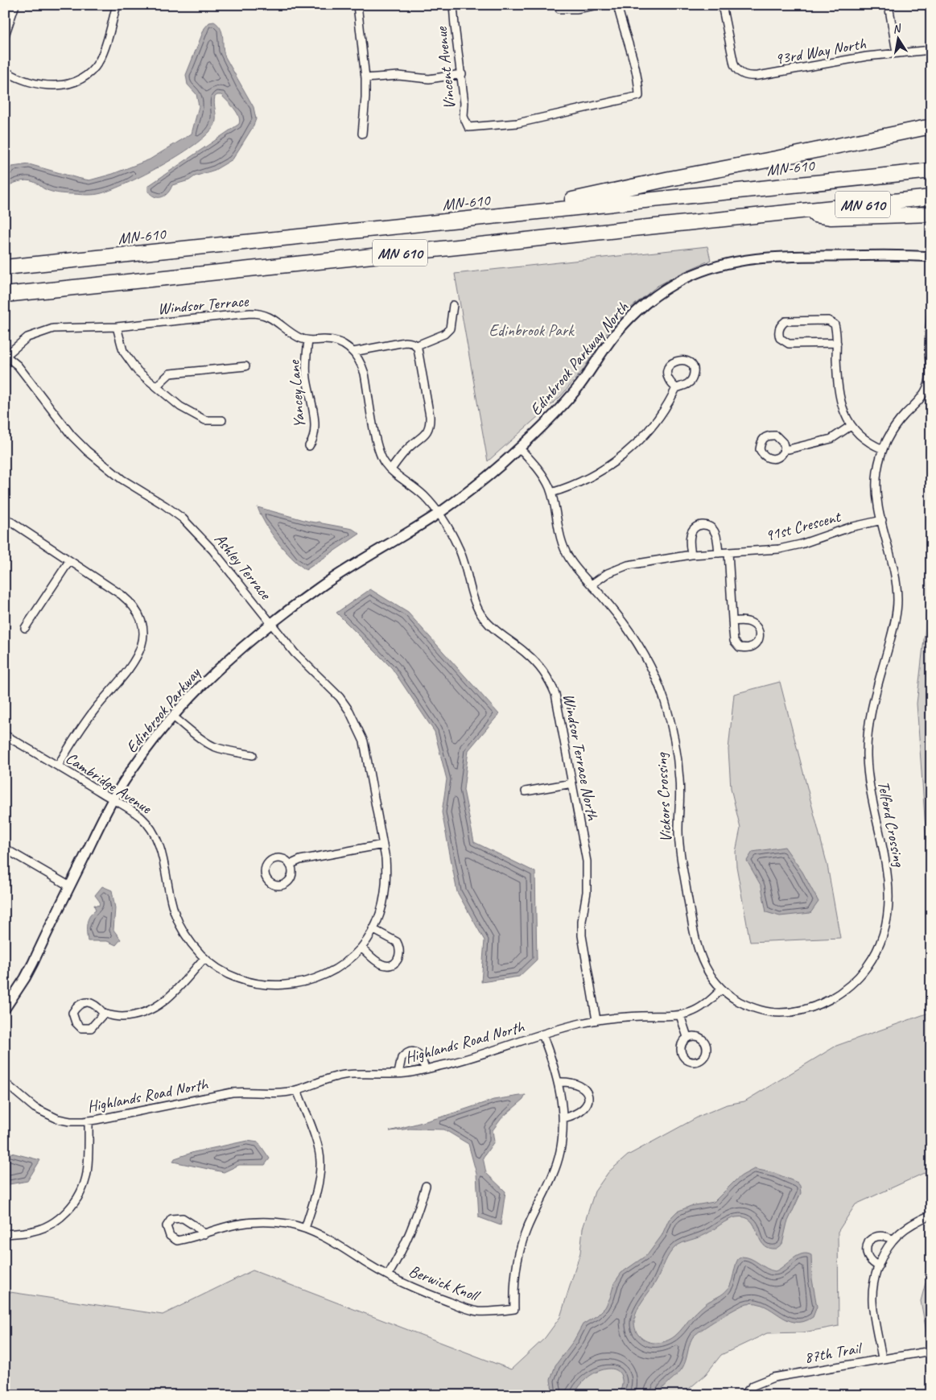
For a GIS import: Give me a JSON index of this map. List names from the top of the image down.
{
  "streets": {
    "highway": ["MN-610", "MN 610"],
    "street": [
      "93rd Way North",
      "Vincent Avenue",
      "Windsor Terrace",
      "Edinbrook Parkway North",
      "Yancey Lane",
      "91st Crescent",
      "Ashley Terrace",
      "Edinbrook Parkway",
      "Windsor Terrace North",
      "Cambridge Avenue",
      "Vickors Crossing",
      "Telford Crossing",
      "Highlands Road North",
      "Berwick Knoll",
      "87th Trail"
    ]
  },
  "crossings": [
    ["Windsor Terrace", "Edinbrook Parkway North"],
    ["Windsor Terrace", "Yancey Lane"],
    ["Windsor Terrace", "Ashley Terrace"],
    ["Windsor Terrace", "Edinbrook Parkway"],
    ["Windsor Terrace", "Windsor Terrace North"],
    ["Edinbrook Parkway North", "Edinbrook Parkway"],
    ["Edinbrook Parkway North", "Windsor Terrace North"],
    ["Edinbrook Parkway North", "Vickors Crossing"],
    ["91st Crescent", "Vickors Crossing"],
    ["91st Crescent", "Telford Crossing"],
    ["Ashley Terrace", "Edinbrook Parkway"],
    ["Ashley Terrace", "Cambridge Avenue"],
    ["Edinbrook Parkway", "Windsor Terrace North"],
    ["Edinbrook Parkway", "Cambridge Avenue"],
    ["Windsor Terrace North", "Highlands Road North"],
    ["Vickors Crossing", "Telford Crossing"],
    ["Vickors Crossing", "Highlands Road North"],
    ["Telford Crossing", "Highlands Road North"]
  ],
  "parks": ["Edinbrook Park"],
  "north": "top"
}
